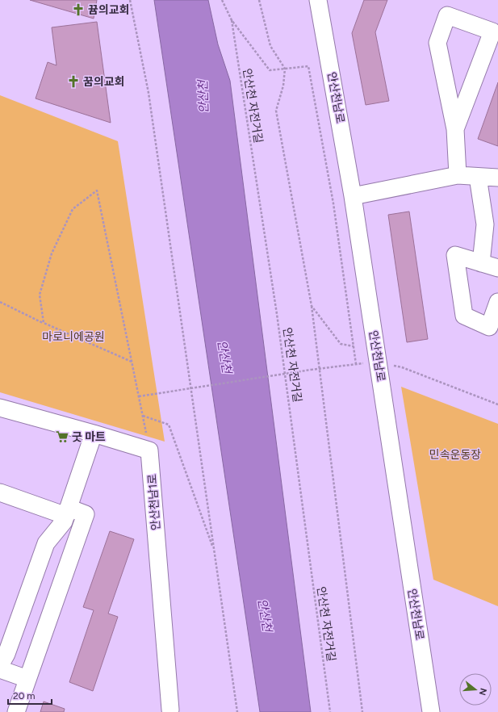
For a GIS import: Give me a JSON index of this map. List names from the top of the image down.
{
  "streets": {
    "street": ["안산천남로", "안산천남1로"],
    "path": ["안산천 자전거길"]
  },
  "water": ["안산천"],
  "parks": ["마로니에공원", "민속운동장"],
  "places": {
    "church": ["뀸의교회", "꿈의교회"],
    "supermarket": ["굿 마트"]
  },
  "scale_bar": "20 m",
  "north": "right"
}
